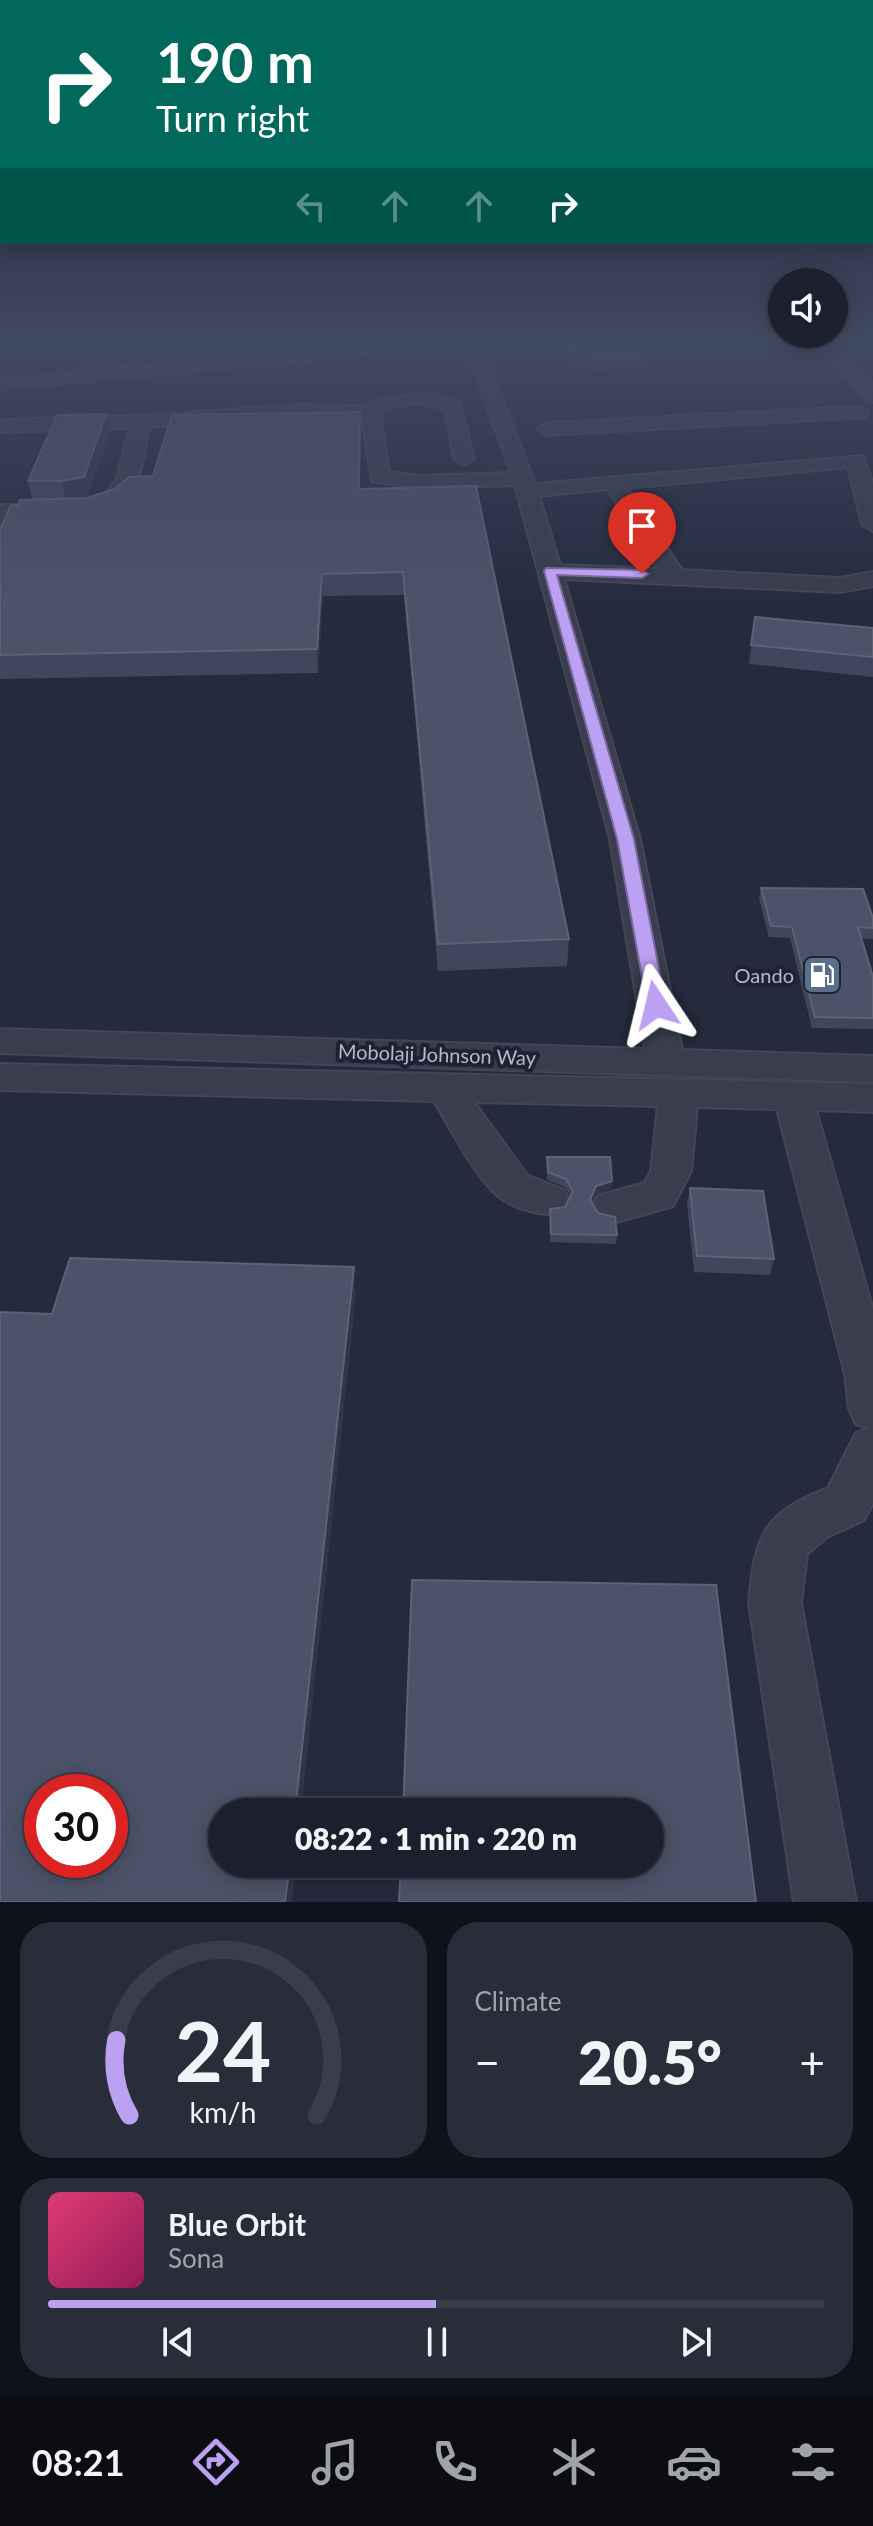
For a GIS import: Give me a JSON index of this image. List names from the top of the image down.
{
  "streets": {
    "street": ["Mobolaji Johnson Way"]
  },
  "places": {
    "fuel station": ["Oando"]
  },
  "page": {
    "turn": ["190 m", "Turn right"],
    "limit": "30",
    "trip": "08:22 · 1 min · 220 m",
    "tile": "Climate",
    "heat": ["−", "20.5°", "+"],
    "song": ["Blue Orbit", "Sona"],
    "tabs": "08:21",
    "gauge": ["24", "km/h"]
  }
}
